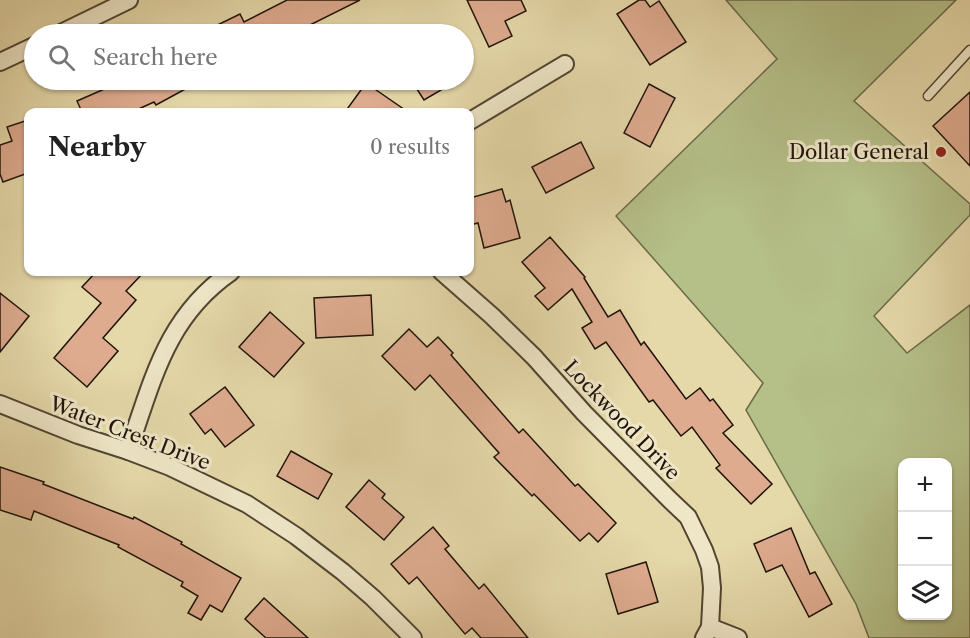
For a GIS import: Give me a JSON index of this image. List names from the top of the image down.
{
  "streets": {
    "street": ["Lockwood Drive", "Water Crest Drive"]
  },
  "places": ["Dollar General"],
  "page": {
    "search": "Search here",
    "heading": ["Nearby", "0 results"],
    "map_buttons": ["+", "−"]
  }
}
